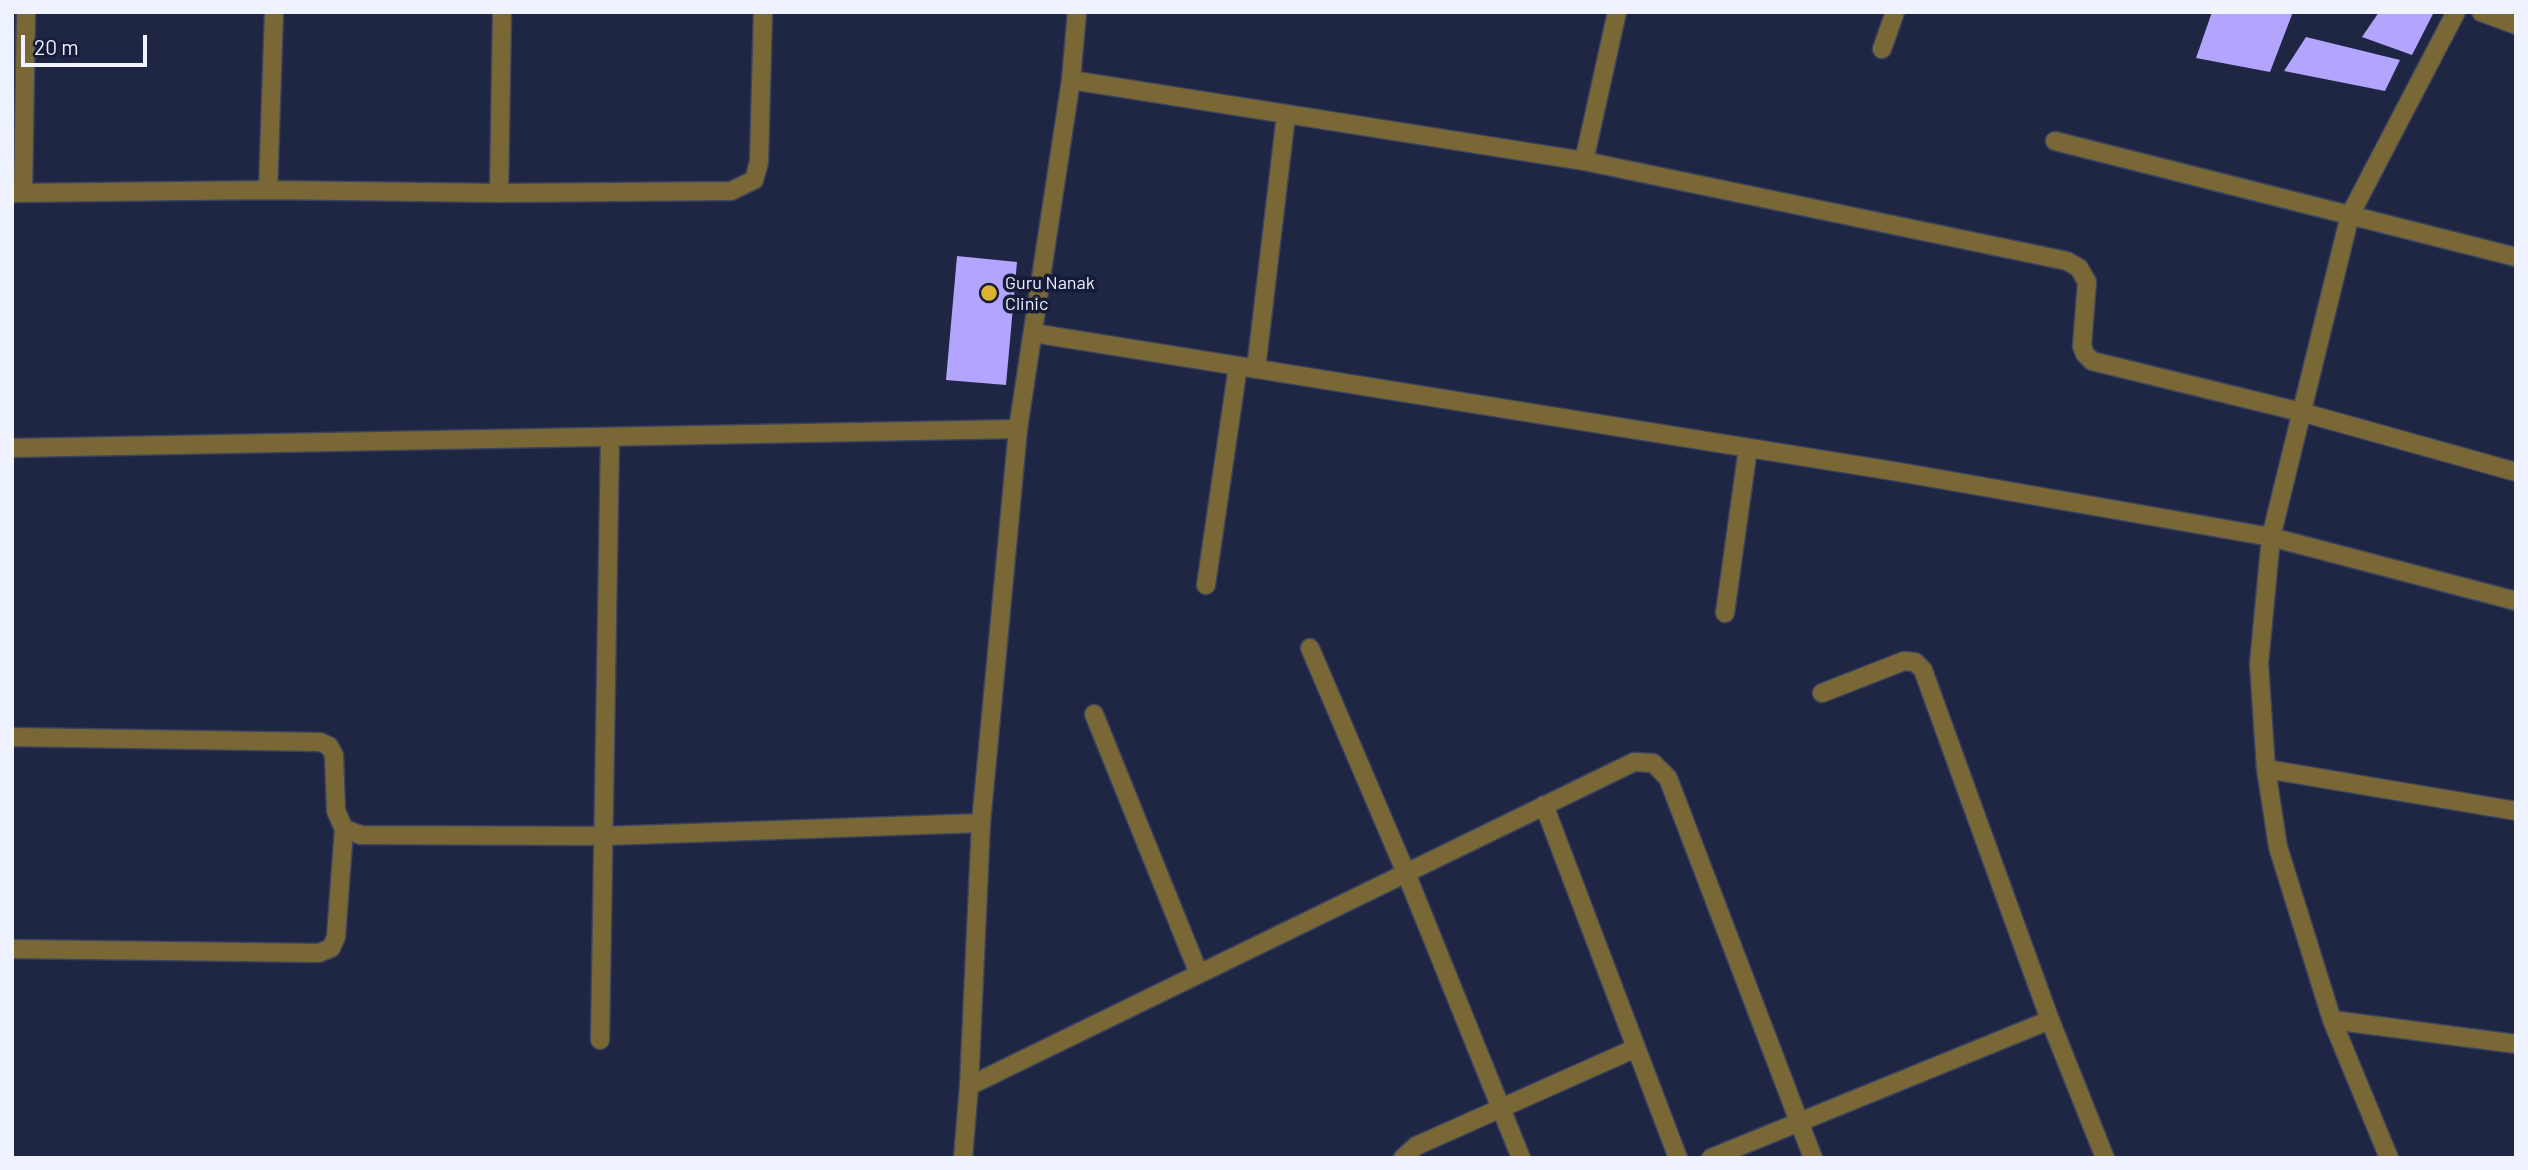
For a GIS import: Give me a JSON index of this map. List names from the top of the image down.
{
  "places": ["Guru Nanak Clinic"],
  "scale_bar": "20 m"
}
